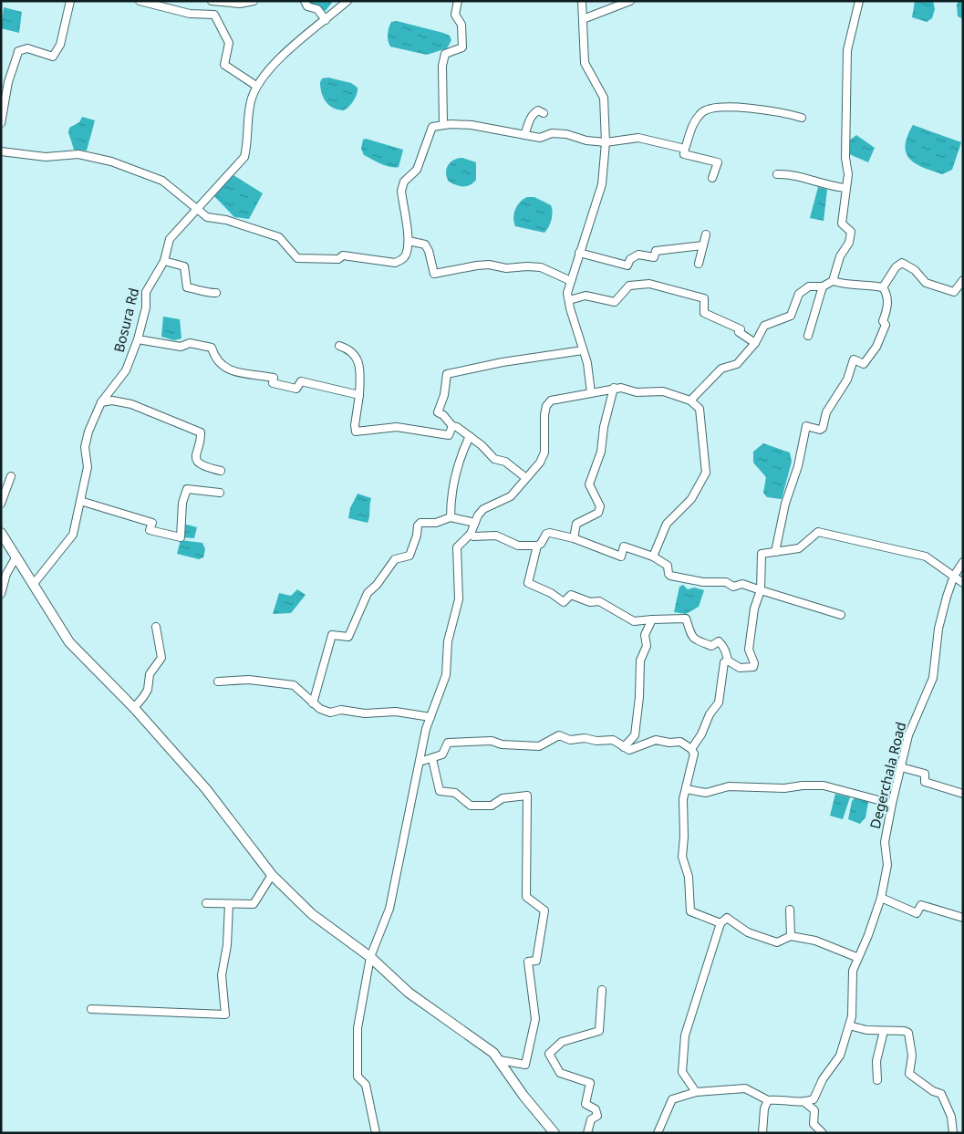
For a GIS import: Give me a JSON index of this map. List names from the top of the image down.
{
  "streets": {
    "street": ["Bosura Rd", "Degerchala Road"]
  }
}
